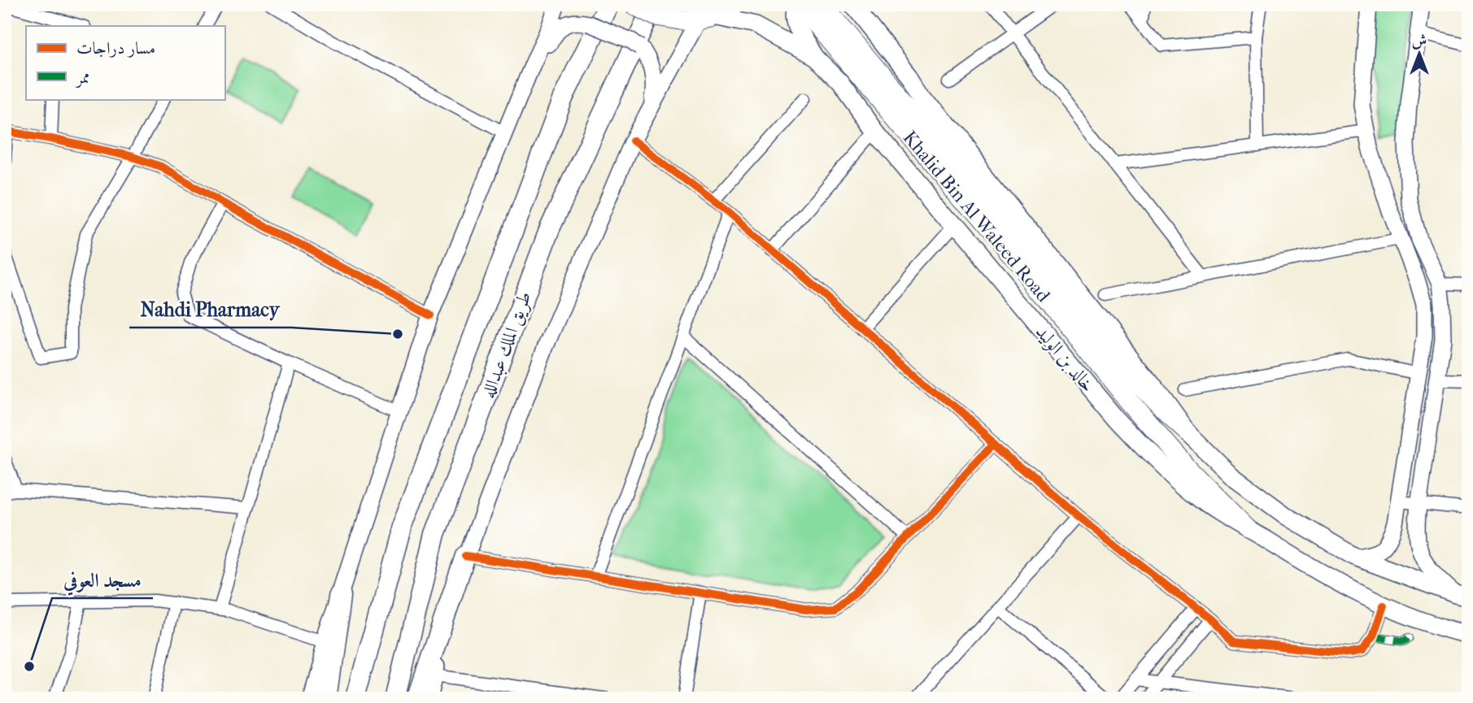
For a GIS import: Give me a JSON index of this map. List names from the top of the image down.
{
  "streets": {
    "highway": ["Khalid Bin Al Waleed Road", "طريق الملك عبدالله", "خالد بن الوليد"]
  },
  "crossings": [
    ["Khalid Bin Al Waleed Road", "خالد بن الوليد"]
  ],
  "places": ["Nahdi Pharmacy", "مسجد العوفي"],
  "legend": ["مسار دراجات", "ممر"],
  "north": "top"
}
